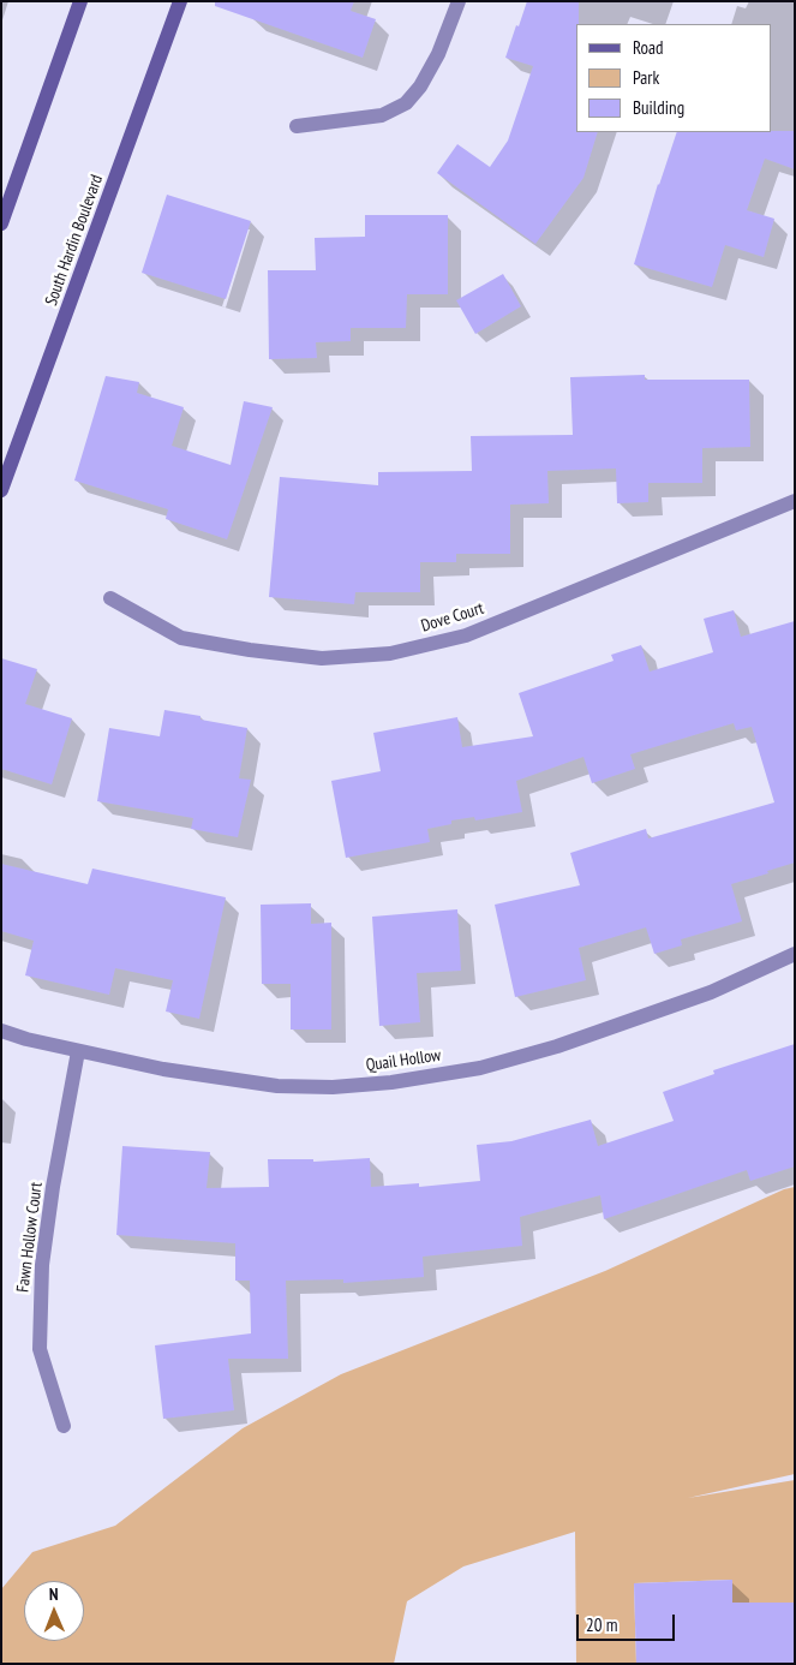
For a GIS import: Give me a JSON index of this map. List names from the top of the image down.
{
  "streets": {
    "main road": ["South Hardin Boulevard"],
    "street": ["Dove Court", "Quail Hollow", "Fawn Hollow Court"]
  },
  "crossings": [
    ["Quail Hollow", "Fawn Hollow Court"]
  ],
  "legend": ["Road", "Park", "Building"],
  "scale_bar": "20 m",
  "north": "top"
}
